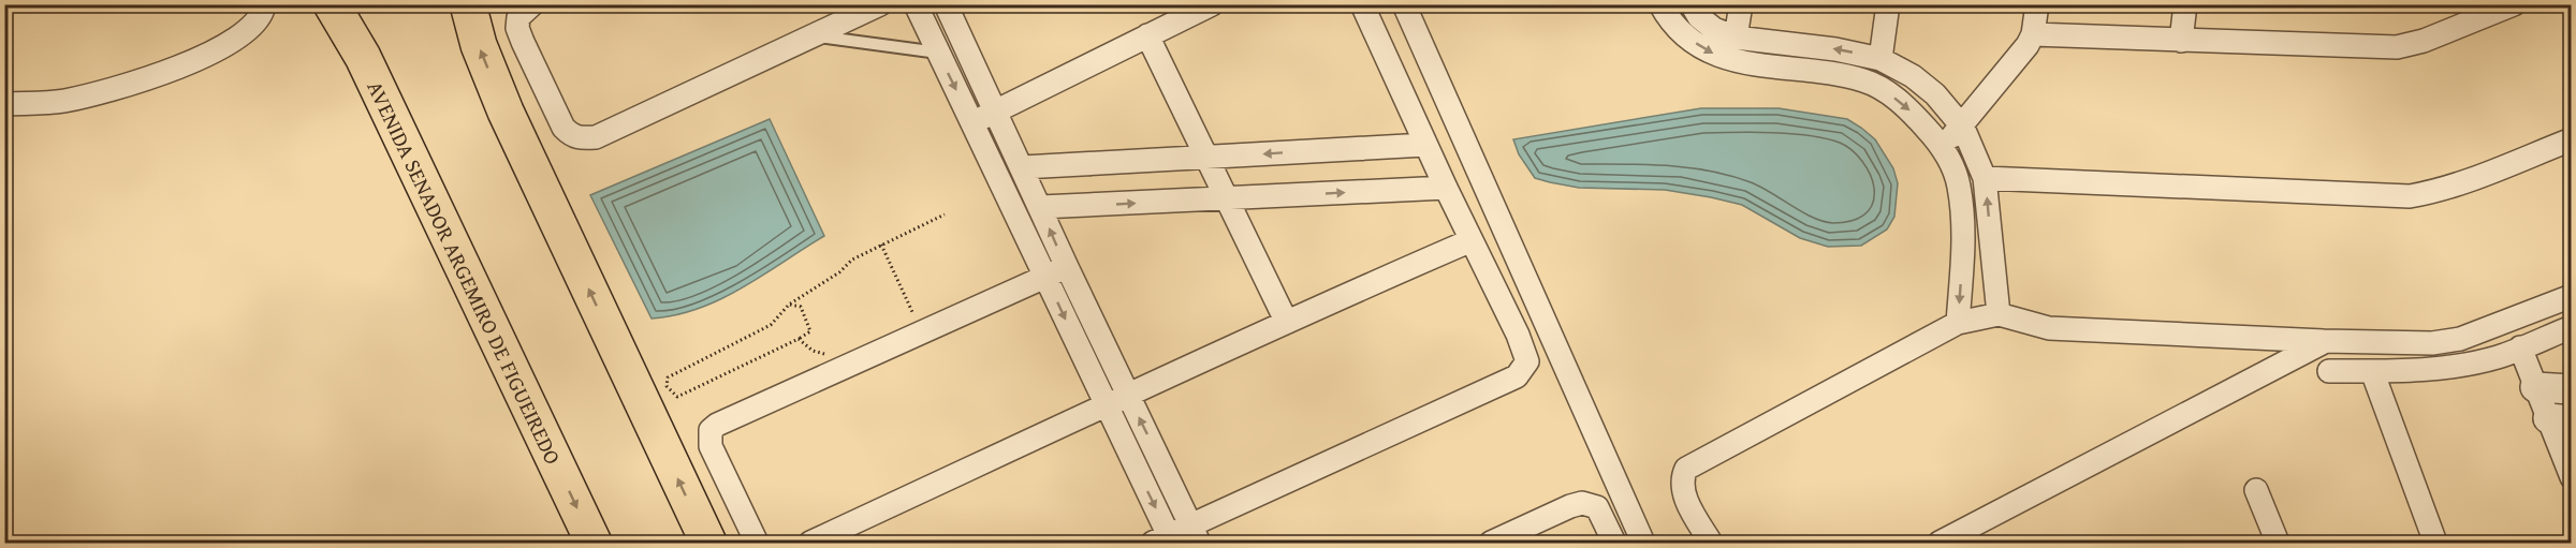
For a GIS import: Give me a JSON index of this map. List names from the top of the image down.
{
  "streets": {
    "highway": ["AVENIDA SENADOR ARGEMIRO DE FIGUEIREDO"]
  }
}
